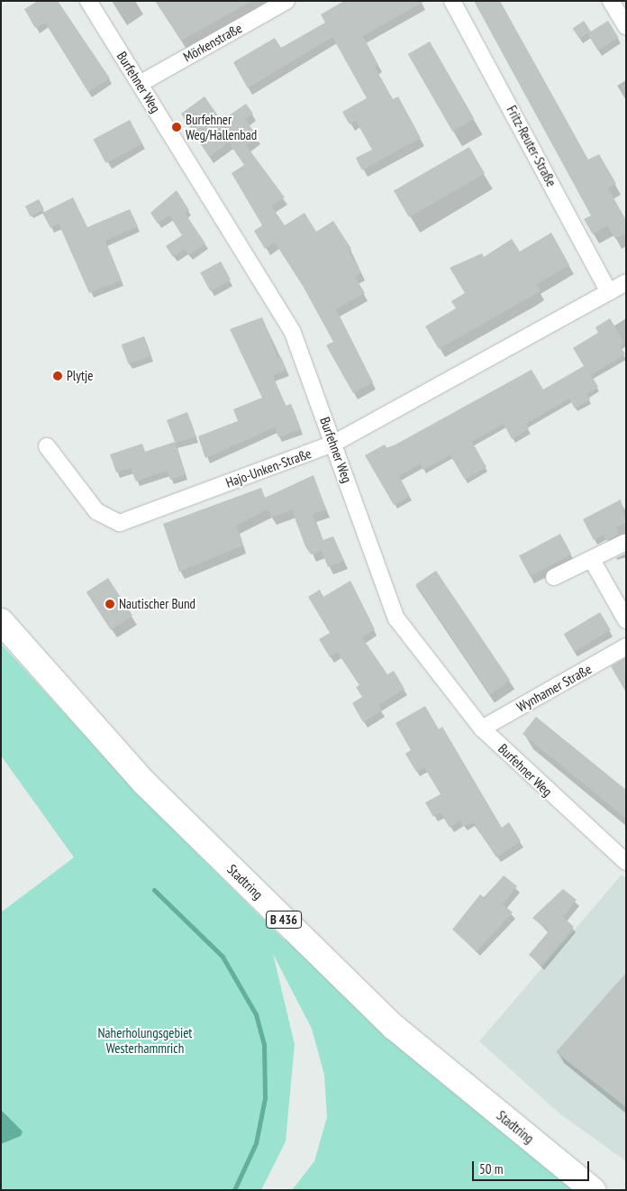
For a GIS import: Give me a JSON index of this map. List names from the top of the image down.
{
  "streets": {
    "highway": ["Stadtring", "B 436"],
    "street": [
      "Mörkenstraße",
      "Burfehner Weg",
      "Fritz-Reuter-Straße",
      "Hajo-Unken-Straße",
      "Wynhamer Straße"
    ]
  },
  "crossings": [
    ["Mörkenstraße", "Burfehner Weg"],
    ["Burfehner Weg", "Hajo-Unken-Straße"],
    ["Burfehner Weg", "Wynhamer Straße"],
    ["Fritz-Reuter-Straße", "Hajo-Unken-Straße"]
  ],
  "parks": ["Naherholungsgebiet Westerhammrich"],
  "places": ["Burfehner Weg/Hallenbad", "Plytje", "Nautischer Bund"],
  "scale_bar": "50 m"
}
